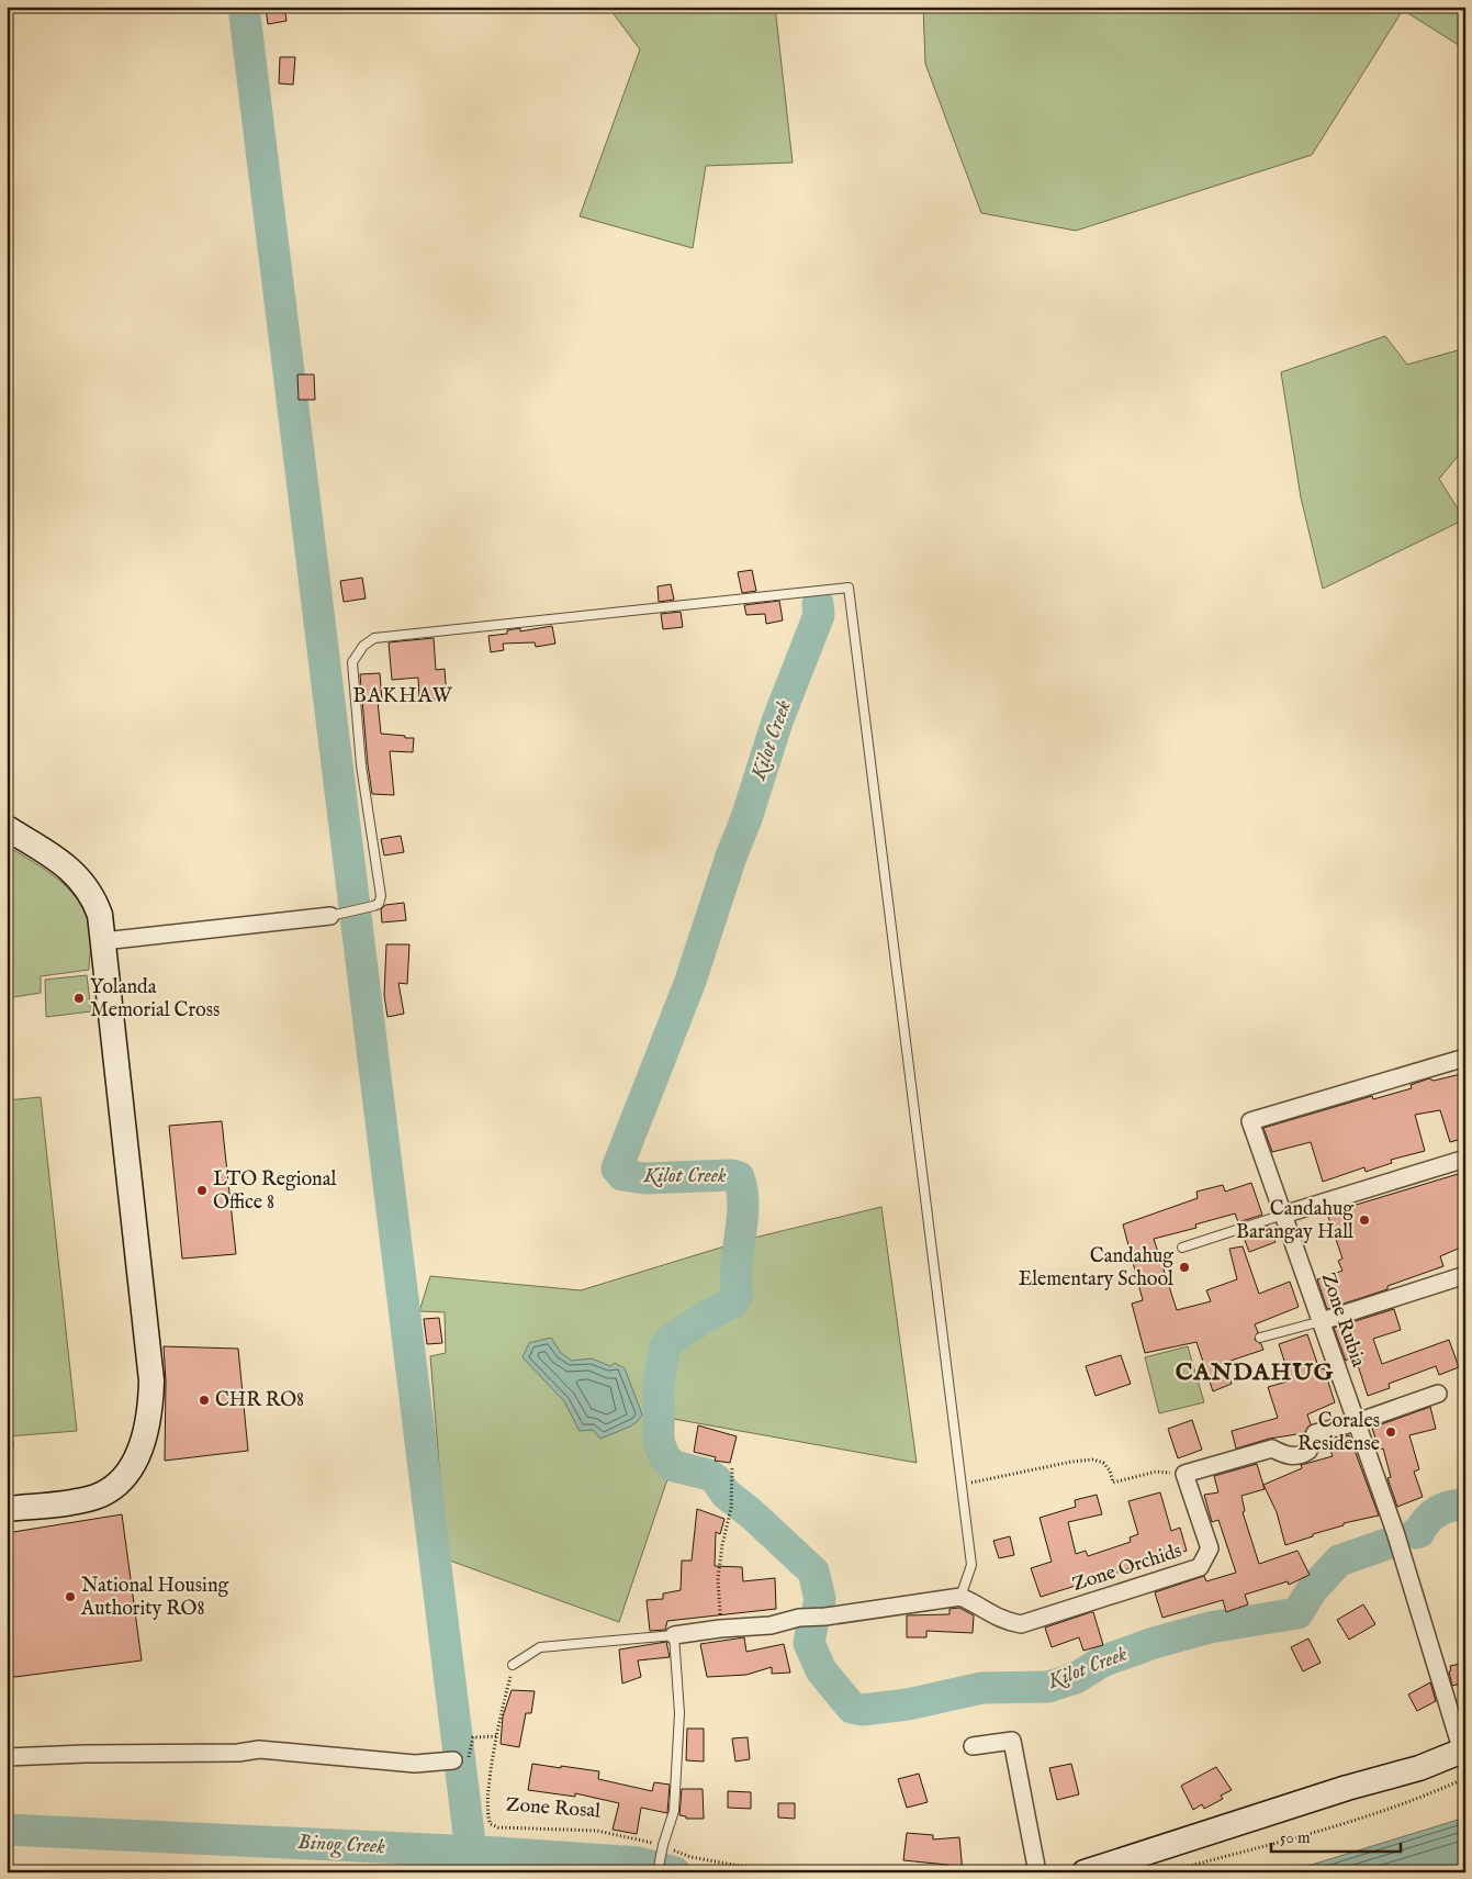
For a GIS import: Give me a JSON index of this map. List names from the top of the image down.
{
  "streets": {
    "street": ["Zone Rubia", "Zone Orchids"],
    "path": ["Zone Rosal"]
  },
  "districts": ["BAKHAW", "CANDAHUG"],
  "water": ["Kilot Creek", "Binog Creek"],
  "places": [
    "Yolanda Memorial Cross",
    "LTO Regional Office 8",
    "Candahug Barangay Hall",
    "Candahug Elementary School",
    "CHR RO8",
    "Corales Residense",
    "National Housing Authority RO8"
  ],
  "scale_bar": "50 m"
}
